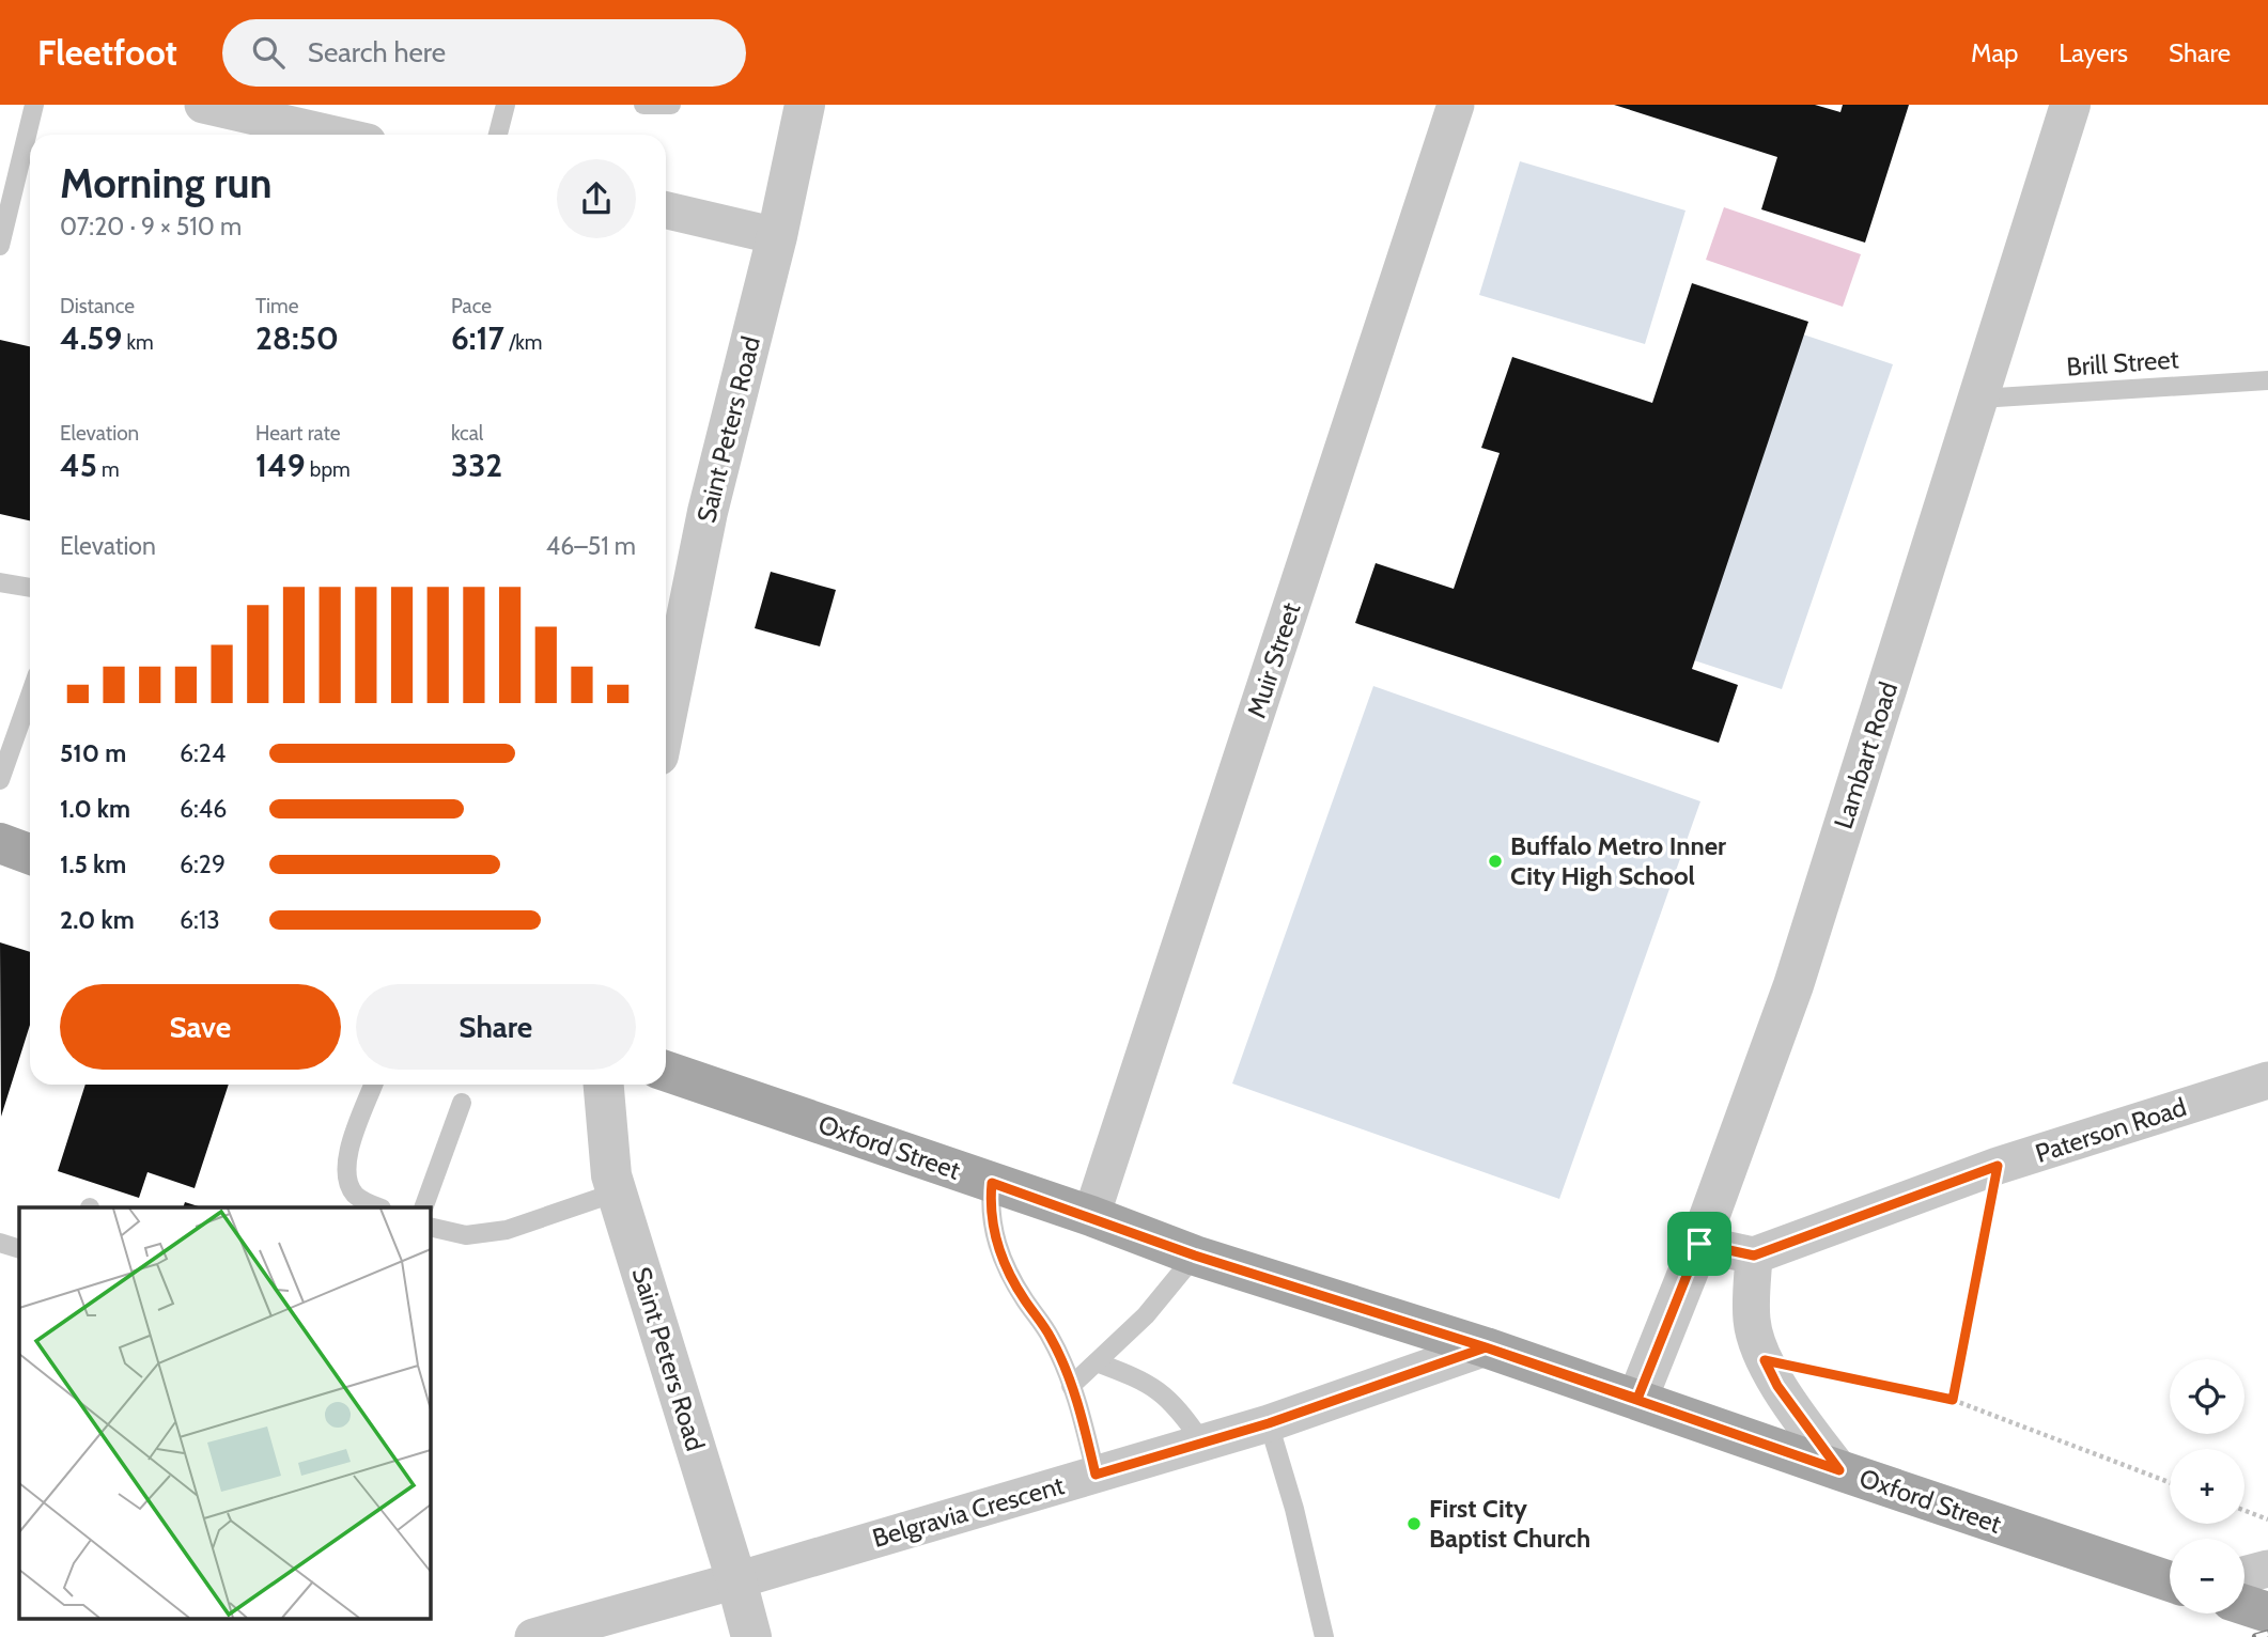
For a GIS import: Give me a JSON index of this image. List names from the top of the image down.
{
  "streets": {
    "main road": ["Oxford Street"],
    "street": [
      "Saint Peters Road",
      "Muir Street",
      "Lambart Road",
      "Paterson Road",
      "Belgravia Crescent"
    ],
    "lane": ["Brill Street"]
  },
  "crossings": [
    ["Brill Street", "Lambart Road"],
    ["Saint Peters Road", "Belgravia Crescent"],
    ["Muir Street", "Oxford Street"],
    ["Lambart Road", "Oxford Street"],
    ["Oxford Street", "Belgravia Crescent"]
  ],
  "places": ["Buffalo Metro Inner City High School", "First City Baptist Church"],
  "page": {
    "header": "Fleetfoot",
    "search": "Search here",
    "nav": ["Map", "Layers", "Share"],
    "heading": ["Morning run", "07:20 · 9 × 510 m"],
    "stats": [
      ["Distance", "4.59 km"],
      ["Time", "28:50"],
      ["Pace", "6:17 /km"],
      ["Elevation", "45 m"],
      ["Heart rate", "149 bpm"],
      ["kcal", "332"]
    ],
    "chart": ["Elevation", "46–51 m"],
    "list": [
      {
        "name": "510 m",
        "note": "6:24"
      },
      {
        "name": "1.0 km",
        "note": "6:46"
      },
      {
        "name": "1.5 km",
        "note": "6:29"
      },
      {
        "name": "2.0 km",
        "note": "6:13"
      }
    ],
    "buttons": ["Save", "Share"],
    "map_buttons": ["+", "−"]
  }
}
